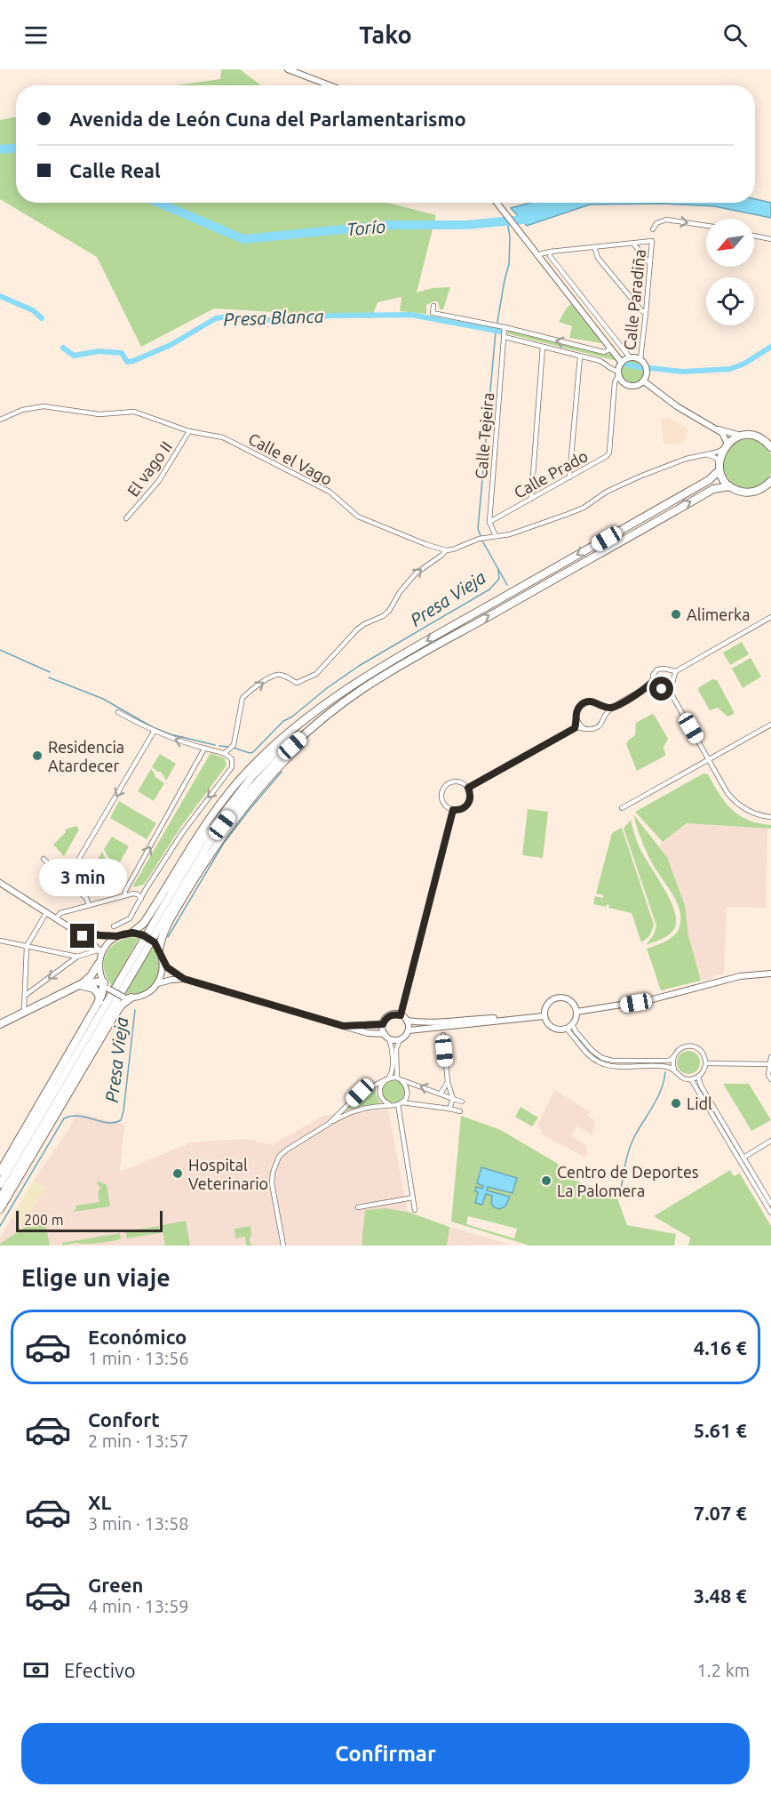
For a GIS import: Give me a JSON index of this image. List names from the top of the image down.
{
  "streets": {
    "street": [
      "Calle Paradiña",
      "Calle Tejeira",
      "Calle el Vago",
      "El vago II",
      "Calle Prado"
    ]
  },
  "crossings": [
    ["Calle Paradiña", "Calle Prado"],
    ["Calle Tejeira", "Calle Prado"],
    ["Calle el Vago", "El vago II"]
  ],
  "water": ["Torío", "Presa Blanca", "Presa Vieja"],
  "places": [
    "Alimerka",
    "Residencia Atardecer",
    "Lidl",
    "Hospital Veterinario",
    "Centro de Deportes La Palomera"
  ],
  "scale_bar": "200 m",
  "north": "bottom left",
  "page": {
    "header": "Tako",
    "banner": ["Avenida de León Cuna del Parlamentarismo", "Calle Real"],
    "bubble": "3 min",
    "scale": "200 m",
    "heading": "Elige un viaje",
    "list": [
      {
        "name": "Económico",
        "note": "1 min · 13:56",
        "value": "4.16 €"
      },
      {
        "name": "Confort",
        "note": "2 min · 13:57",
        "value": "5.61 €"
      },
      {
        "name": "XL",
        "note": "3 min · 13:58",
        "value": "7.07 €"
      },
      {
        "name": "Green",
        "note": "4 min · 13:59",
        "value": "3.48 €"
      }
    ],
    "pay": ["Efectivo", "1.2 km"],
    "buttons": "Confirmar"
  }
}
